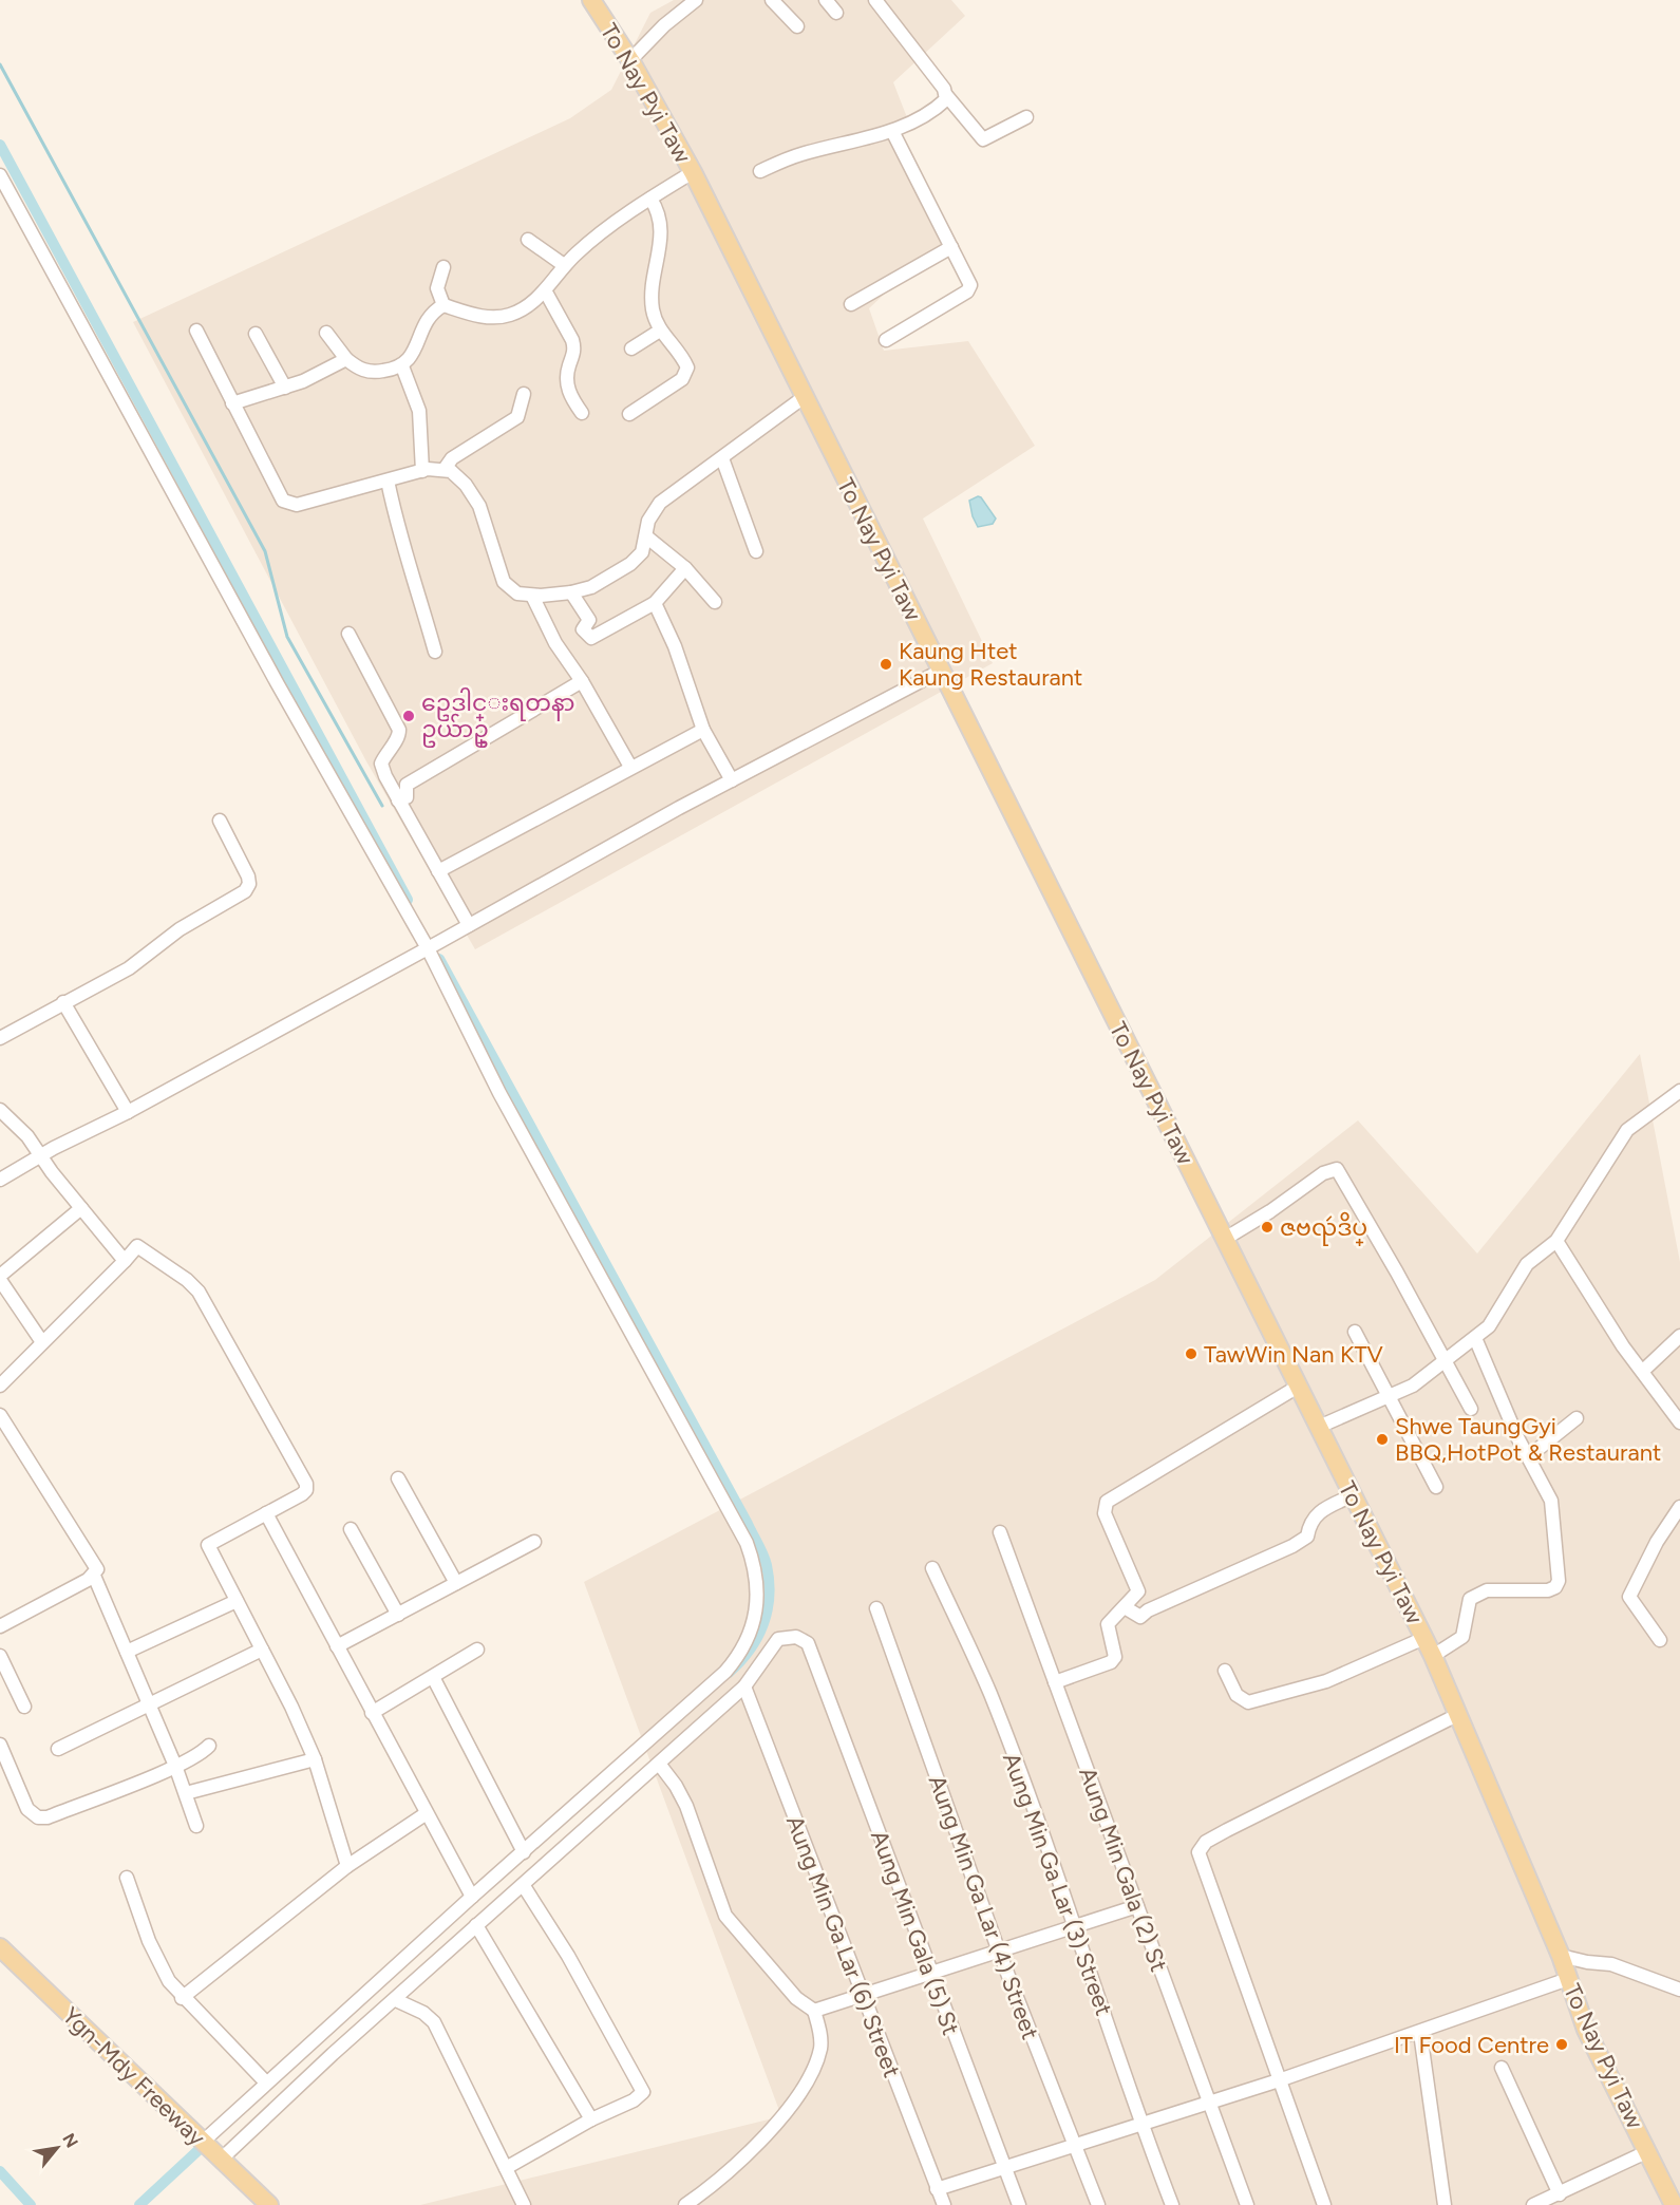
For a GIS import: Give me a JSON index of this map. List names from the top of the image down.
{
  "streets": {
    "main road": ["To Nay Pyi Taw", "Ygn-Mdy Freeway"],
    "street": [
      "Aung Min Gala (2) St",
      "Aung Min Ga Lar (3) Street",
      "Aung Min Ga Lar (4) Street",
      "Aung Min Gala (5) St",
      "Aung Min Ga Lar (6) Street"
    ]
  },
  "crossings": [
    ["Aung Min Gala (5) St", "Aung Min Ga Lar (6) Street"]
  ],
  "places": [
    "Kaung Htet Kaung Restaurant",
    "ဥေဒါင္းရတနာ ဥယ်ာဥ္",
    "ဇဗၺဴဒိပ္",
    "TawWin Nan KTV",
    "Shwe TaungGyi BBQ,HotPot & Restaurant",
    "IT Food Centre"
  ],
  "north": "top right"
}
